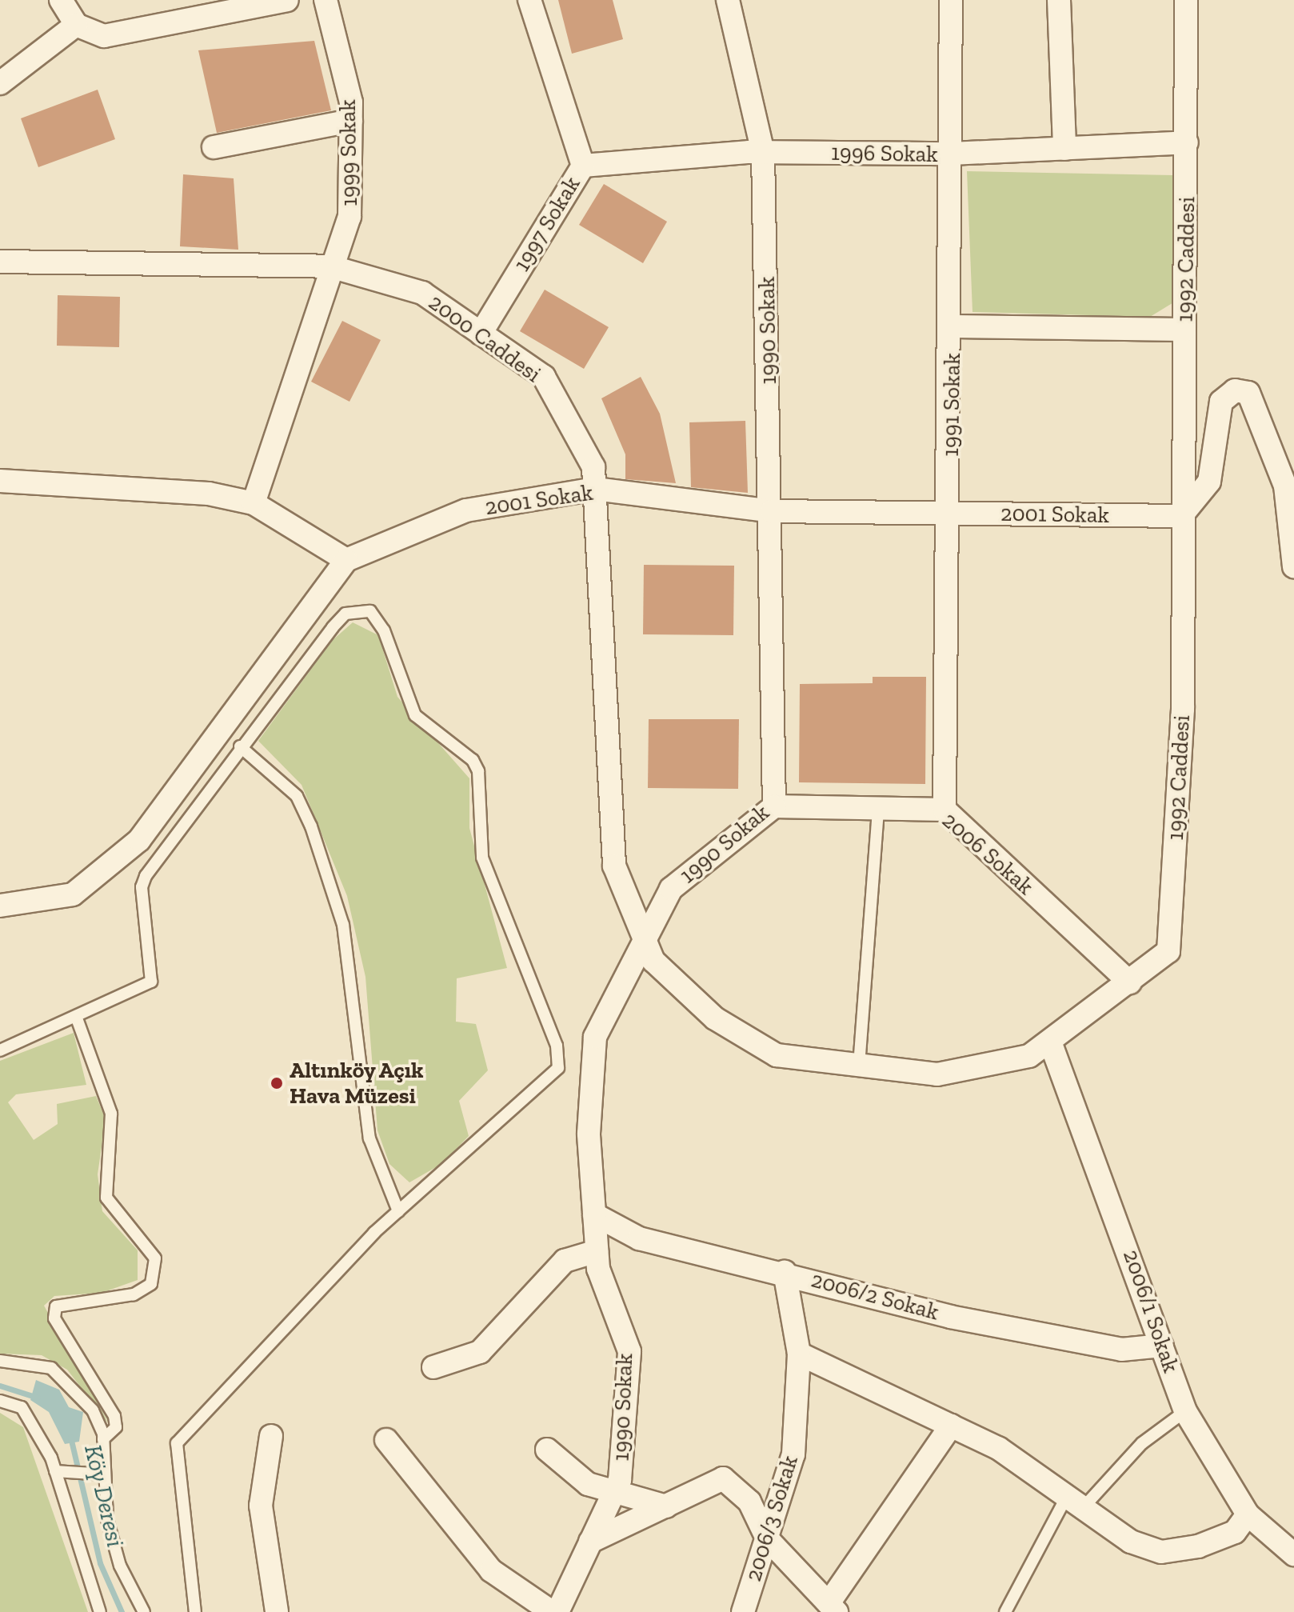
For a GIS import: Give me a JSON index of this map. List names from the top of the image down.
{
  "streets": {
    "street": [
      "1999 Sokak",
      "1996 Sokak",
      "1997 Sokak",
      "1992 Caddesi",
      "1990 Sokak",
      "2000 Caddesi",
      "1991 Sokak",
      "2001 Sokak",
      "2006 Sokak",
      "2006/2 Sokak",
      "2006/1 Sokak",
      "2006/3 Sokak"
    ]
  },
  "crossings": [
    ["1999 Sokak", "2000 Caddesi"],
    ["1996 Sokak", "1997 Sokak"],
    ["1996 Sokak", "1992 Caddesi"],
    ["1996 Sokak", "1990 Sokak"],
    ["1996 Sokak", "1991 Sokak"],
    ["1997 Sokak", "2000 Caddesi"],
    ["1992 Caddesi", "1990 Sokak"],
    ["1992 Caddesi", "2000 Caddesi"],
    ["1992 Caddesi", "2001 Sokak"],
    ["1992 Caddesi", "2006 Sokak"],
    ["1992 Caddesi", "2006/1 Sokak"],
    ["1990 Sokak", "2000 Caddesi"],
    ["1990 Sokak", "2001 Sokak"],
    ["1990 Sokak", "2006 Sokak"],
    ["1990 Sokak", "2006/2 Sokak"],
    ["2000 Caddesi", "2001 Sokak"],
    ["1991 Sokak", "2001 Sokak"],
    ["1991 Sokak", "2006 Sokak"],
    ["2006/2 Sokak", "2006/1 Sokak"],
    ["2006/2 Sokak", "2006/3 Sokak"]
  ],
  "water": ["Köy Deresi"],
  "places": ["Altınköy Açık Hava Müzesi"]
}
